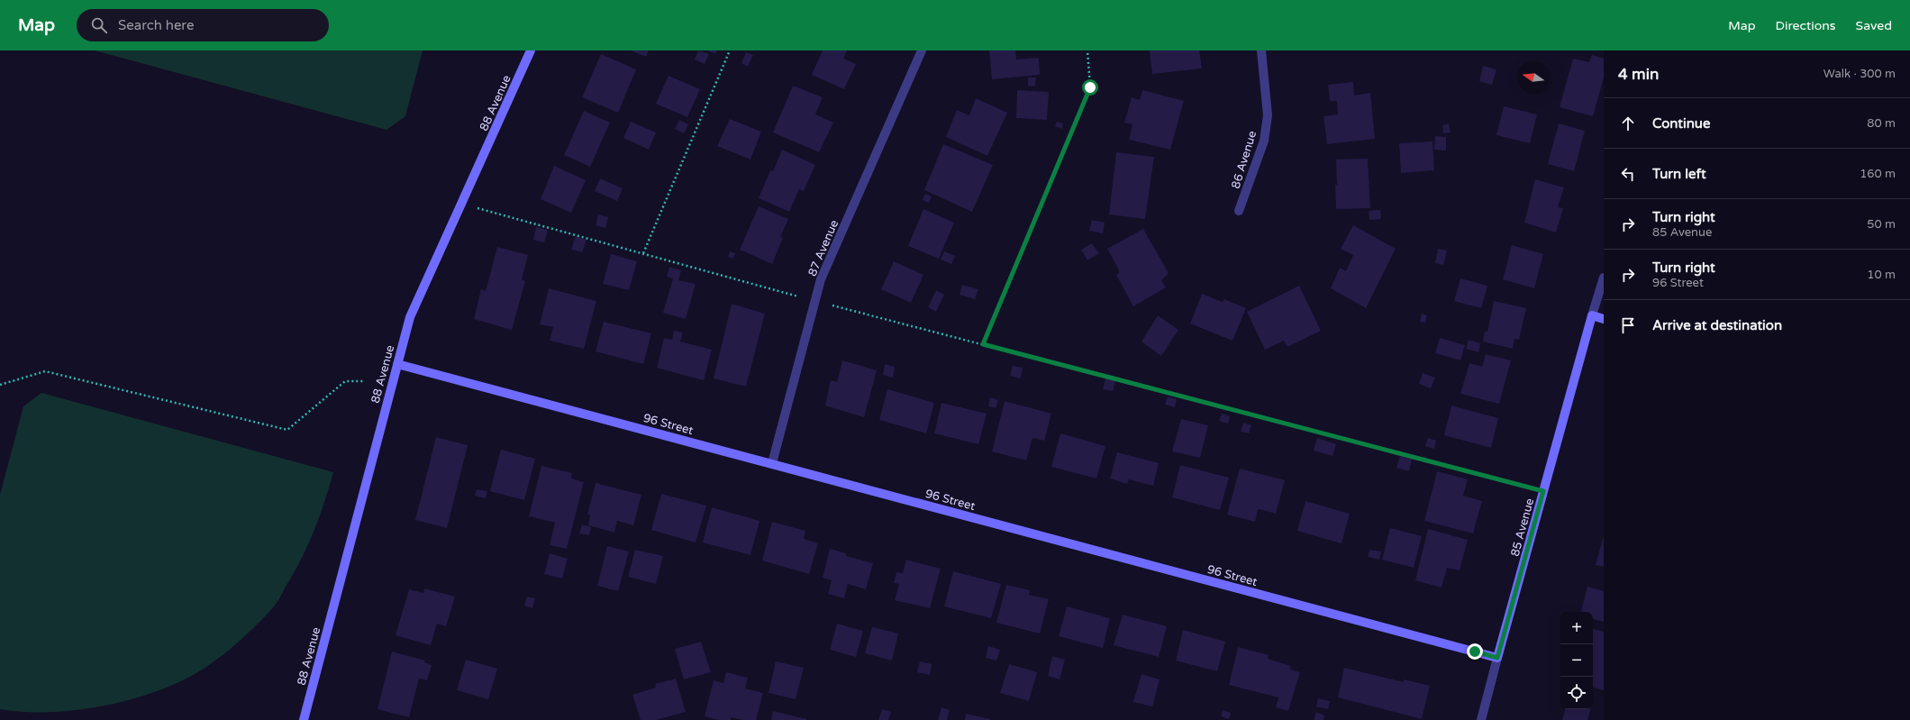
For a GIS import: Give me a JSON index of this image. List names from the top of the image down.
{
  "streets": {
    "street": [
      "88 Avenue",
      "86 Avenue",
      "87 Avenue",
      "96 Street",
      "85 Avenue"
    ]
  },
  "crossings": [
    ["88 Avenue", "96 Street"],
    ["87 Avenue", "96 Street"],
    ["96 Street", "85 Avenue"]
  ],
  "north": "left",
  "page": {
    "header": "Map",
    "search": "Search here",
    "nav": ["Map", "Directions", "Saved"],
    "heading": ["4 min", "Walk · 300 m"],
    "list": [
      ["Continue", "80 m"],
      ["Turn left", "160 m"],
      ["Turn right", "85 Avenue", "50 m"],
      ["Turn right", "96 Street", "10 m"],
      "Arrive at destination"
    ],
    "map_buttons": ["+", "−"]
  }
}
